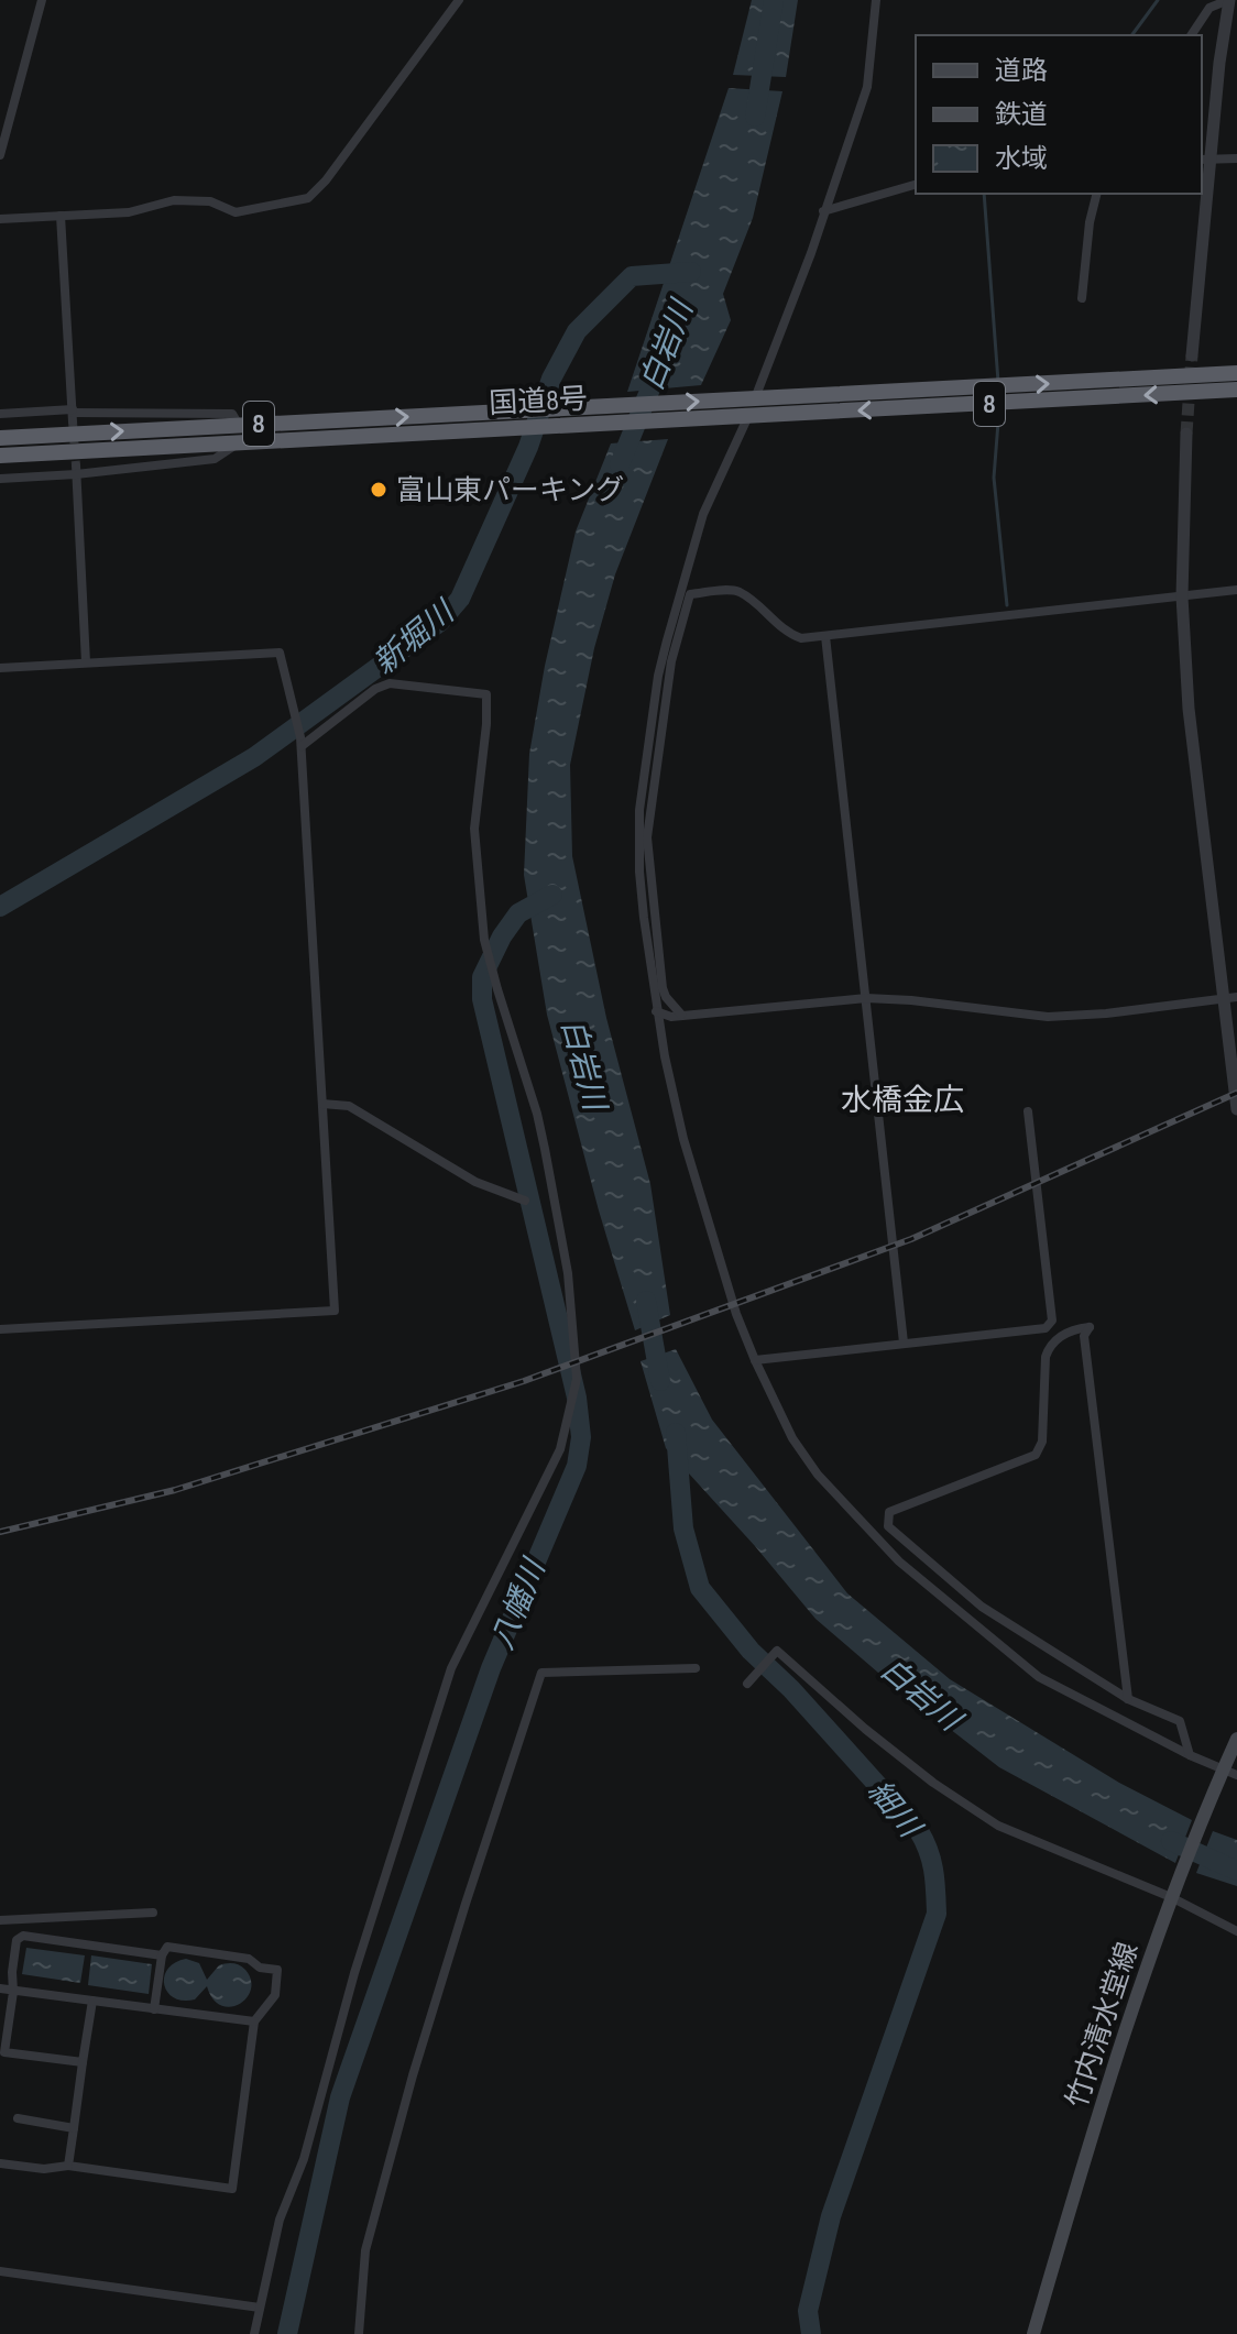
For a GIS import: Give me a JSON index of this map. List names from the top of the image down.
{
  "streets": {
    "highway": ["国道8号", "8"],
    "main road": ["竹内清水堂線"]
  },
  "districts": ["水橋金広"],
  "water": [
    "白岩川",
    "新堀川",
    "八幡川",
    "細川"
  ],
  "places": ["富山東パーキング"],
  "legend": ["道路", "鉄道", "水域"]
}
